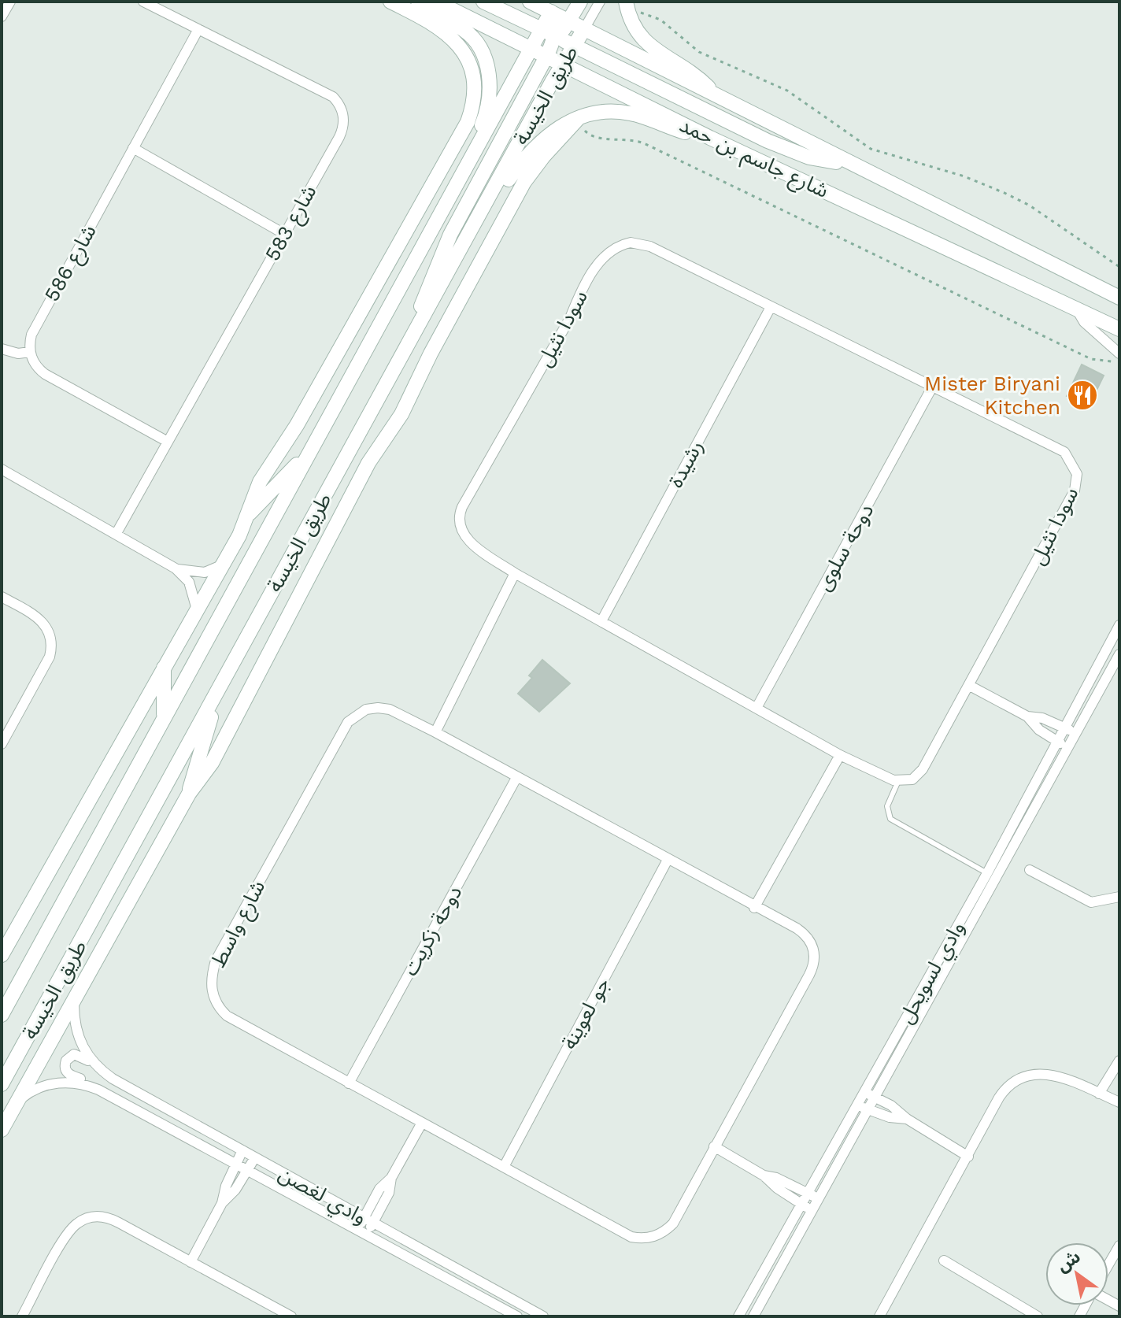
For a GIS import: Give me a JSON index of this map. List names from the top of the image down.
{
  "streets": {
    "main road": ["طريق الخيسة", "شارع جاسم بن حمد"],
    "street": [
      "شارع 583",
      "شارع 586",
      "سودا نثيل",
      "رشيدة",
      "دوحة سلوى",
      "شارع واسط",
      "دوحة زكريت",
      "وادي لسويحل",
      "جو لعوينة",
      "وادي لغصن"
    ]
  },
  "crossings": [
    ["طريق الخيسة", "شارع جاسم بن حمد"],
    ["طريق الخيسة", "وادي لغصن"],
    ["شارع 583", "شارع 586"],
    ["سودا نثيل", "رشيدة"],
    ["سودا نثيل", "دوحة سلوى"],
    ["شارع واسط", "دوحة زكريت"],
    ["شارع واسط", "جو لعوينة"]
  ],
  "places": {
    "restaurant": ["Mister Biryani Kitchen"]
  },
  "north": "top left"
}
